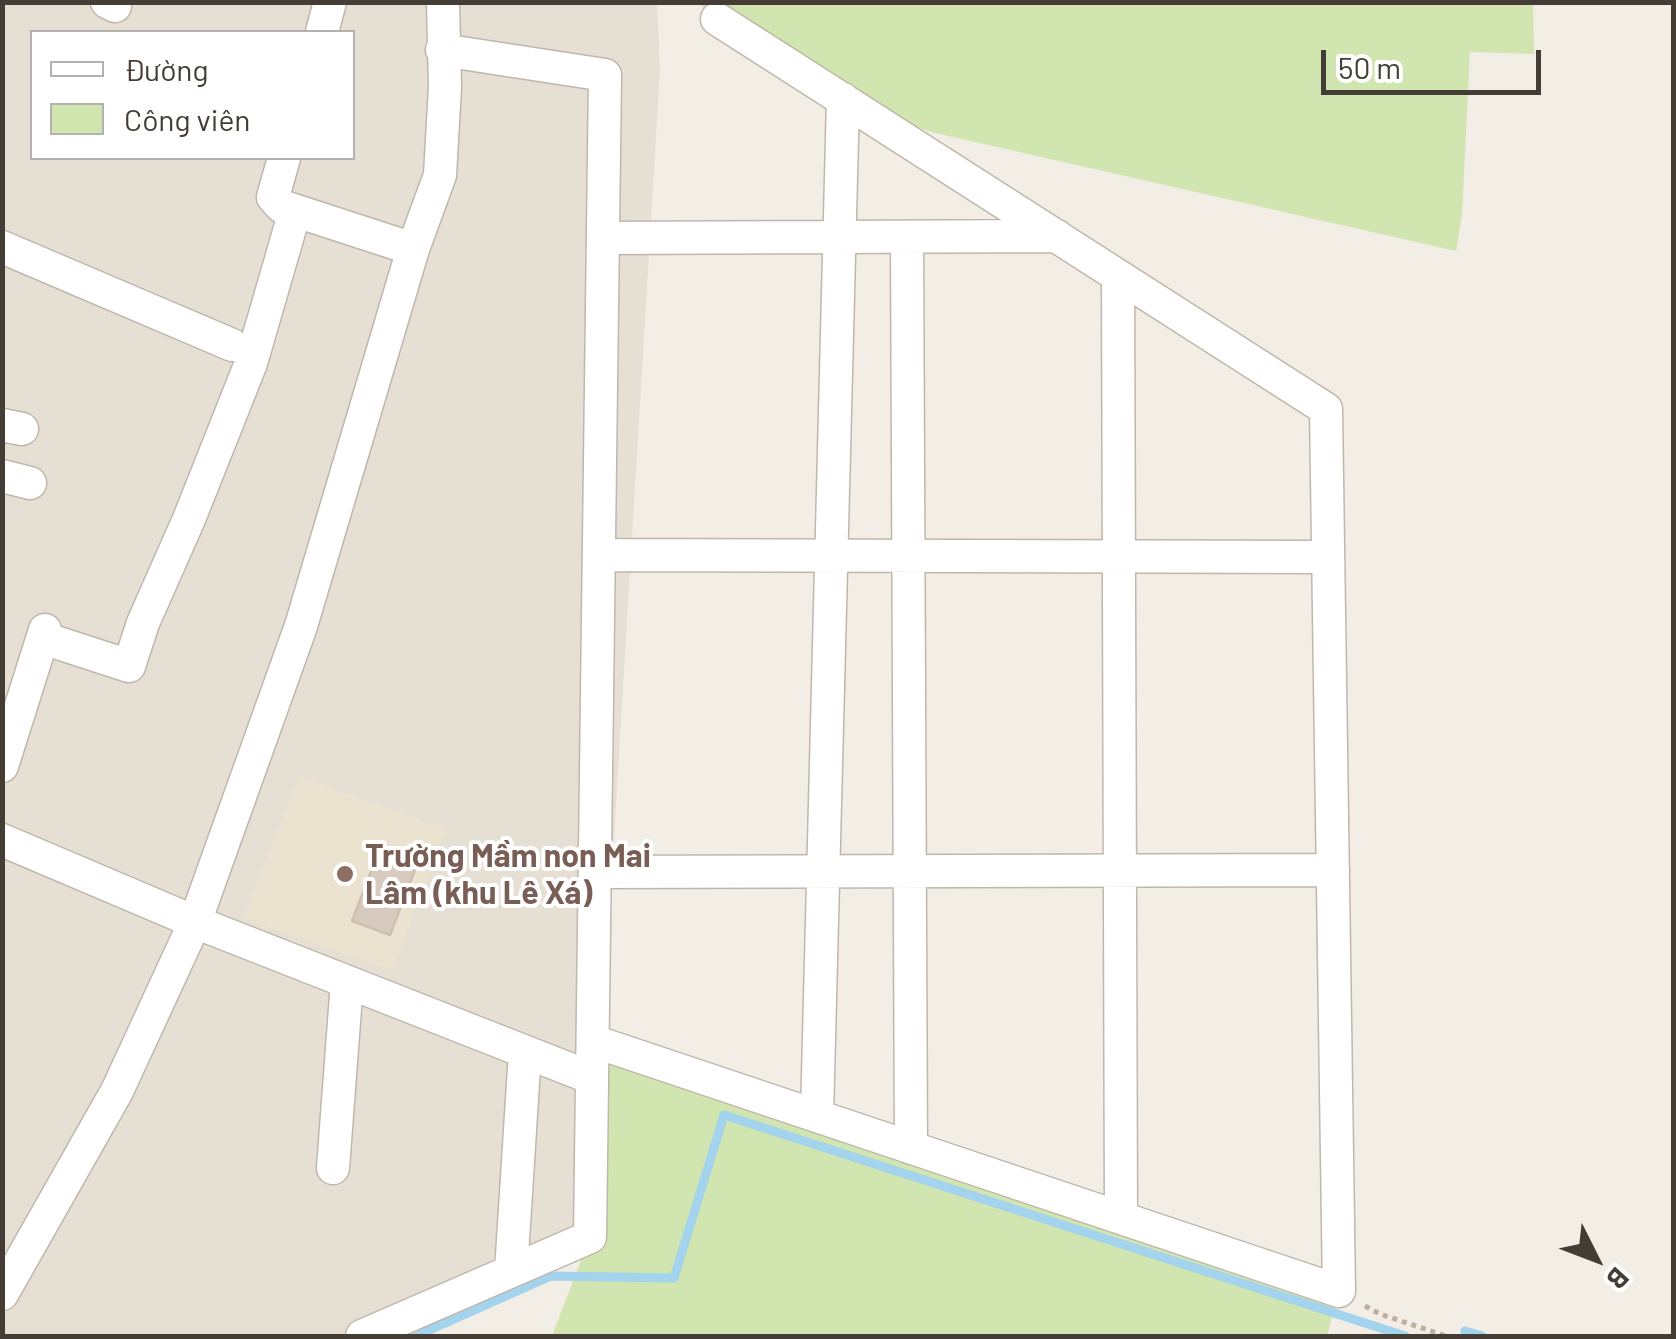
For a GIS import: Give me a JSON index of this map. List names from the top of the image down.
{
  "places": ["Trường Mầm non Mai Lâm (khu Lê Xá)"],
  "legend": ["Đường", "Công viên"],
  "scale_bar": "50 m",
  "north": "bottom right"
}
